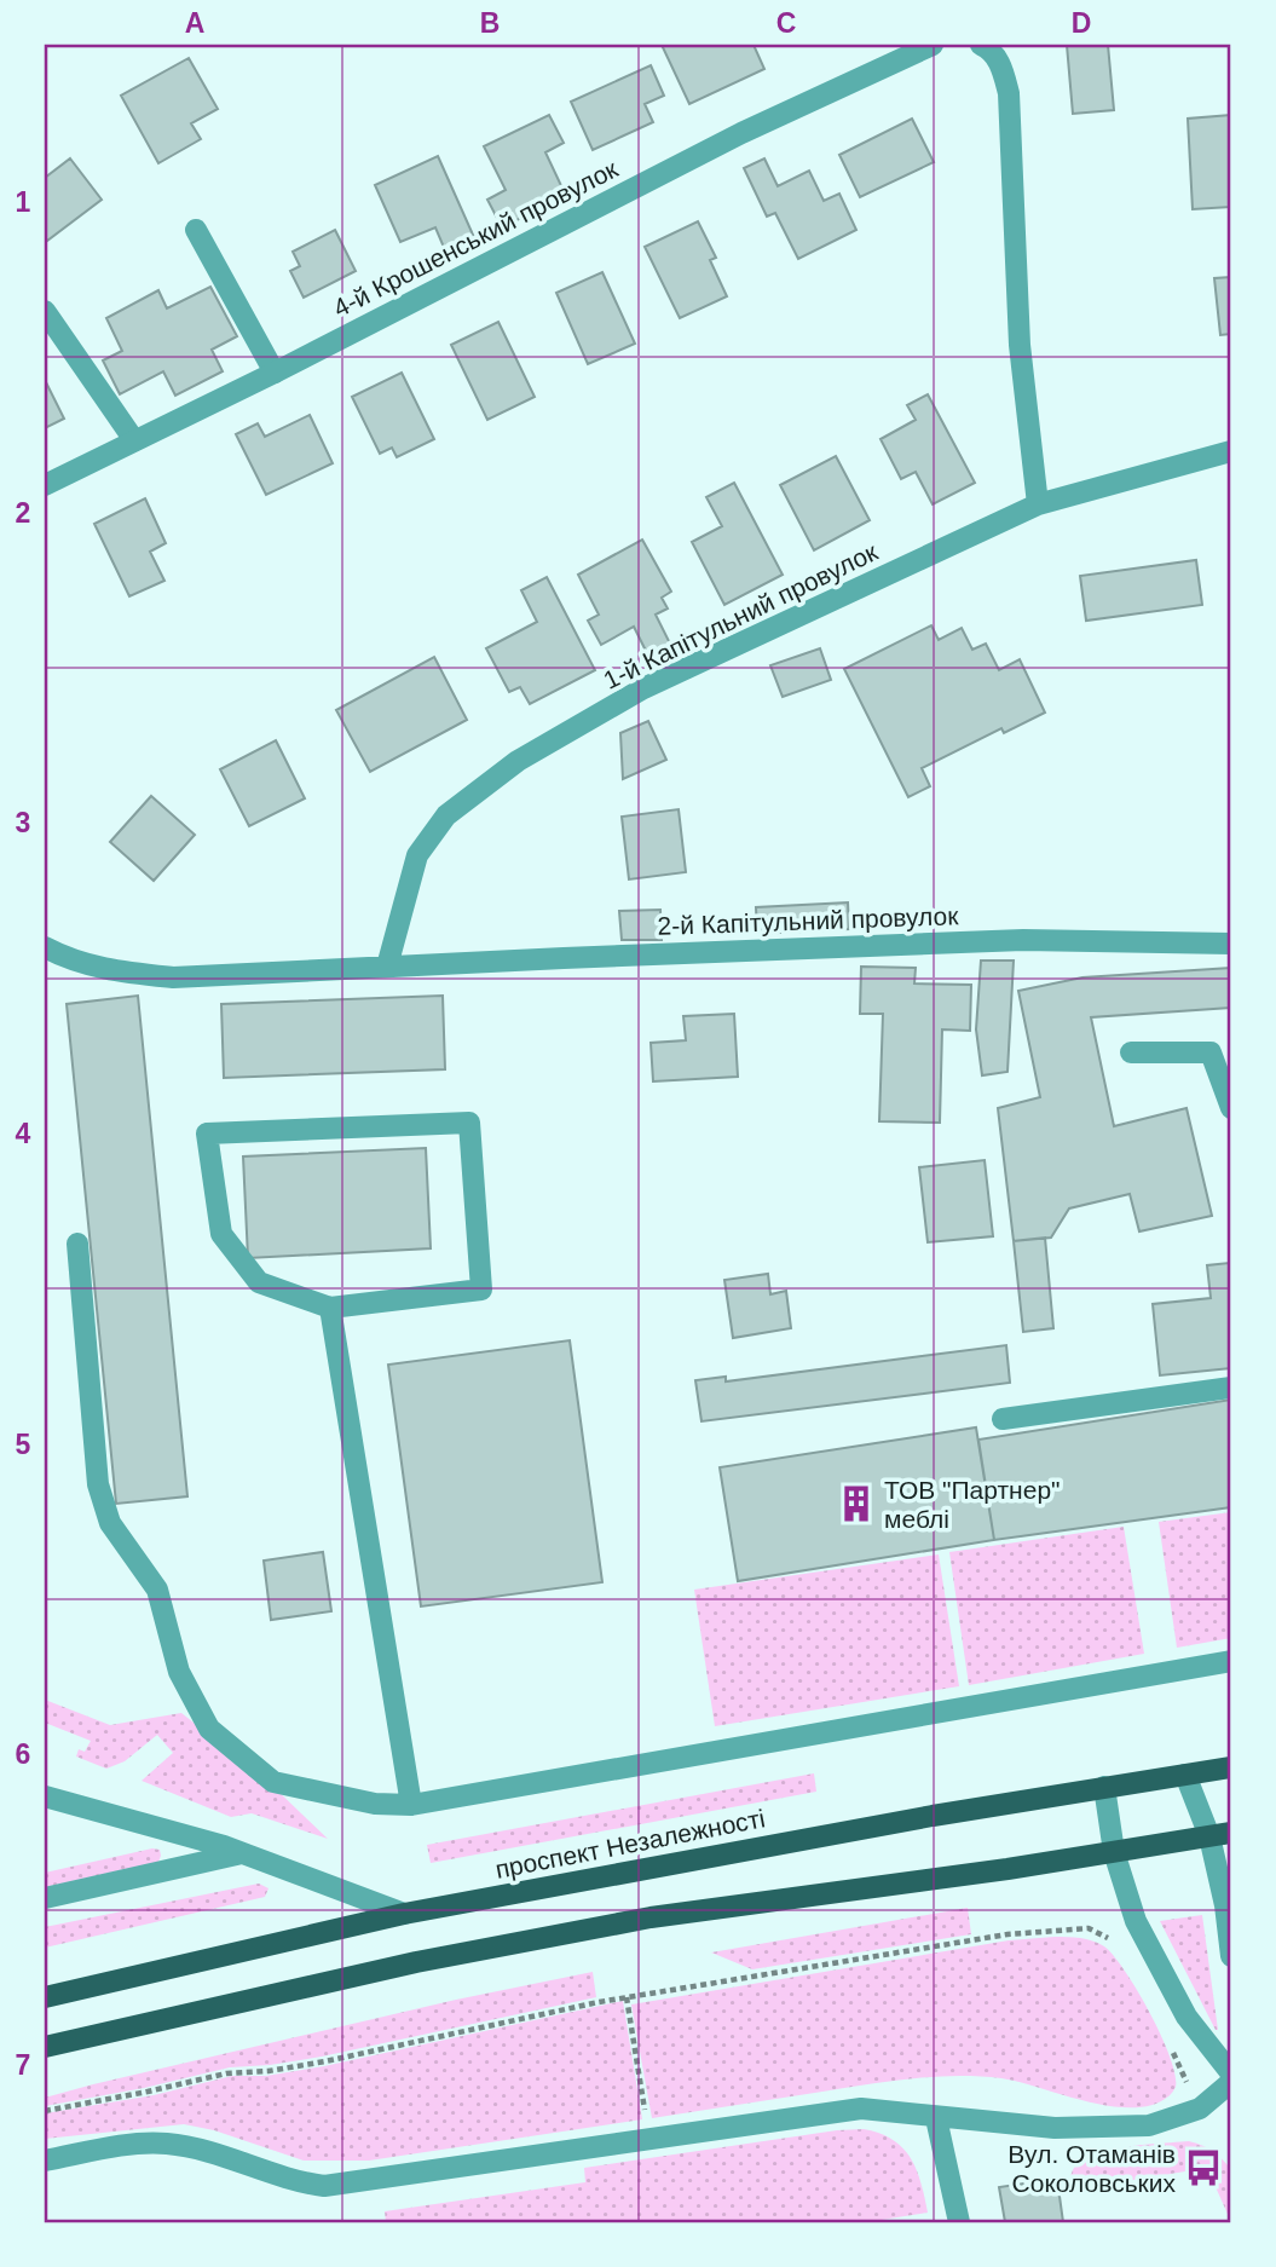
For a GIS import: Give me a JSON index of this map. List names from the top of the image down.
{
  "streets": {
    "main road": ["проспект Незалежності"],
    "street": ["4-й Крошенський провулок", "1-й Капітульний провулок", "2-й Капітульний провулок"]
  },
  "crossings": [
    ["1-й Капітульний провулок", "2-й Капітульний провулок"]
  ],
  "places": {
    "building": ["ТОВ \"Партнер\" меблі"],
    "bus stop": ["Вул. Отаманів Соколовських"]
  },
  "grid": {
    "columns": [
      "A",
      "B",
      "C",
      "D"
    ],
    "rows": [
      "1",
      "2",
      "3",
      "4",
      "5",
      "6",
      "7"
    ]
  }
}
